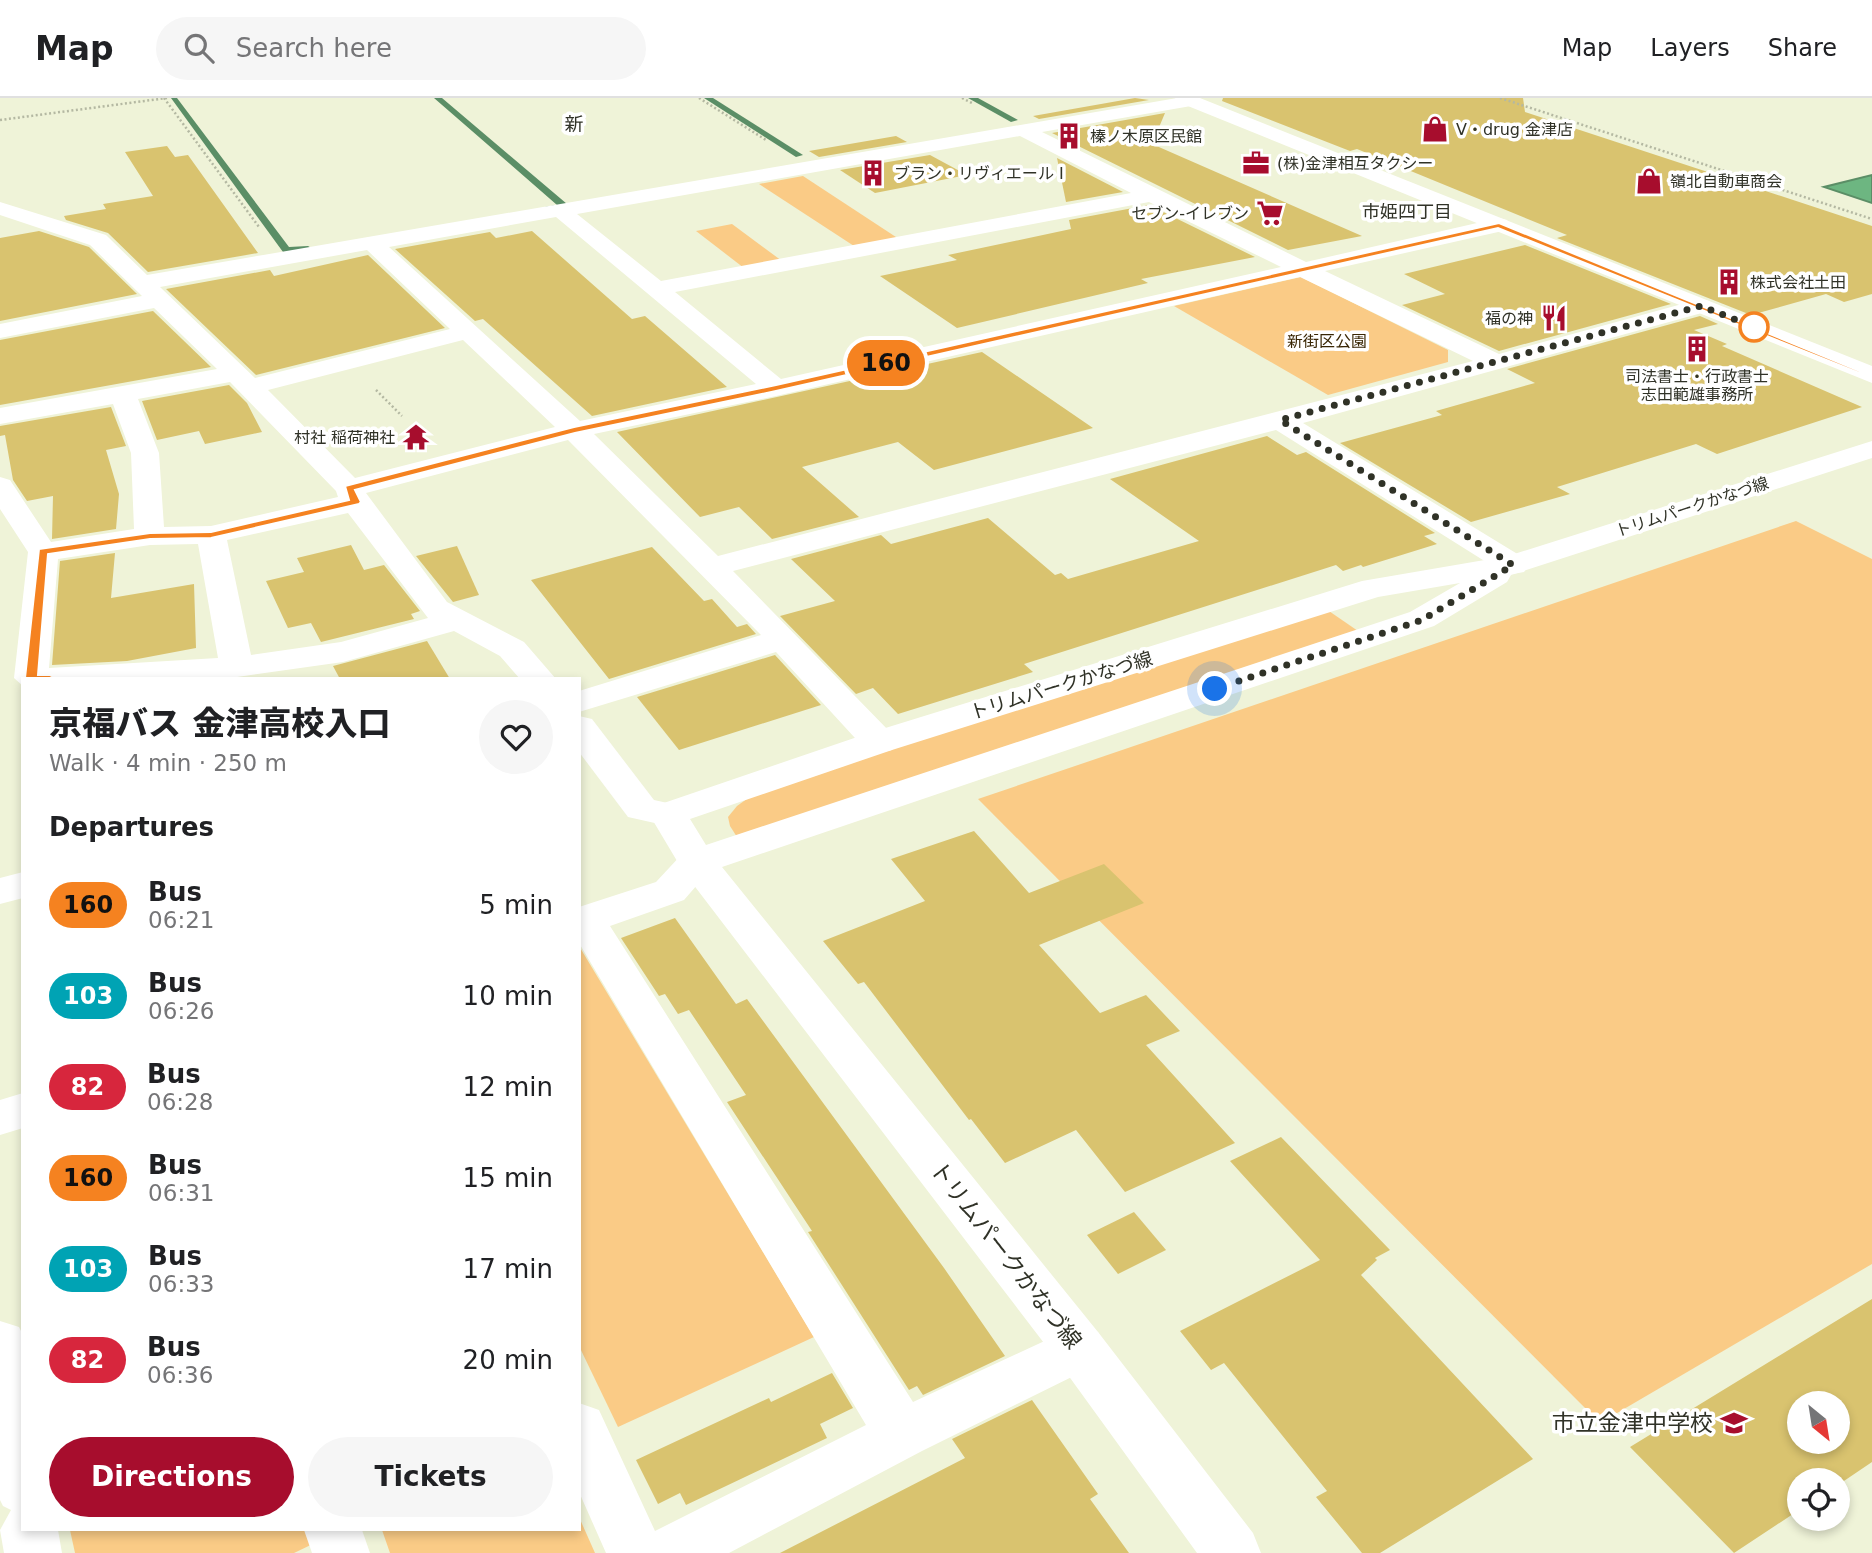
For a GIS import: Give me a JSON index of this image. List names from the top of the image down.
{
  "streets": {
    "street": ["トリムパークかなづ線"]
  },
  "districts": ["新", "市姫四丁目"],
  "parks": ["新街区公園"],
  "places": {
    "shop": ["V・drug 金津店", "嶺北自動車商会"],
    "building": [
      "榛ノ木原区民館",
      "ブラン・リヴィエール Ⅰ",
      "株式会社土田",
      "司法書士・行政書士 志田範雄事務所"
    ],
    "office": ["(株)金津相互タクシー"],
    "supermarket": ["セブン-イレブン"],
    "restaurant": ["福の神"],
    "temple": ["村社 稲荷神社"],
    "school or university": ["市立金津中学校"]
  },
  "lines": ["bus line 160"],
  "north": "bottom right",
  "page": {
    "header": "Map",
    "search": "Search here",
    "nav": ["Map", "Layers", "Share"],
    "on_map": "160",
    "heading": [
      ["京福バス 金津高校入口", "Walk · 4 min · 250 m"],
      "Departures"
    ],
    "list": [
      {
        "mark": "160",
        "name": "Bus",
        "note": "06:21",
        "value": "5 min"
      },
      {
        "mark": "103",
        "name": "Bus",
        "note": "06:26",
        "value": "10 min"
      },
      {
        "mark": "82",
        "name": "Bus",
        "note": "06:28",
        "value": "12 min"
      },
      {
        "mark": "160",
        "name": "Bus",
        "note": "06:31",
        "value": "15 min"
      },
      {
        "mark": "103",
        "name": "Bus",
        "note": "06:33",
        "value": "17 min"
      },
      {
        "mark": "82",
        "name": "Bus",
        "note": "06:36",
        "value": "20 min"
      }
    ],
    "buttons": ["Directions", "Tickets"]
  }
}
